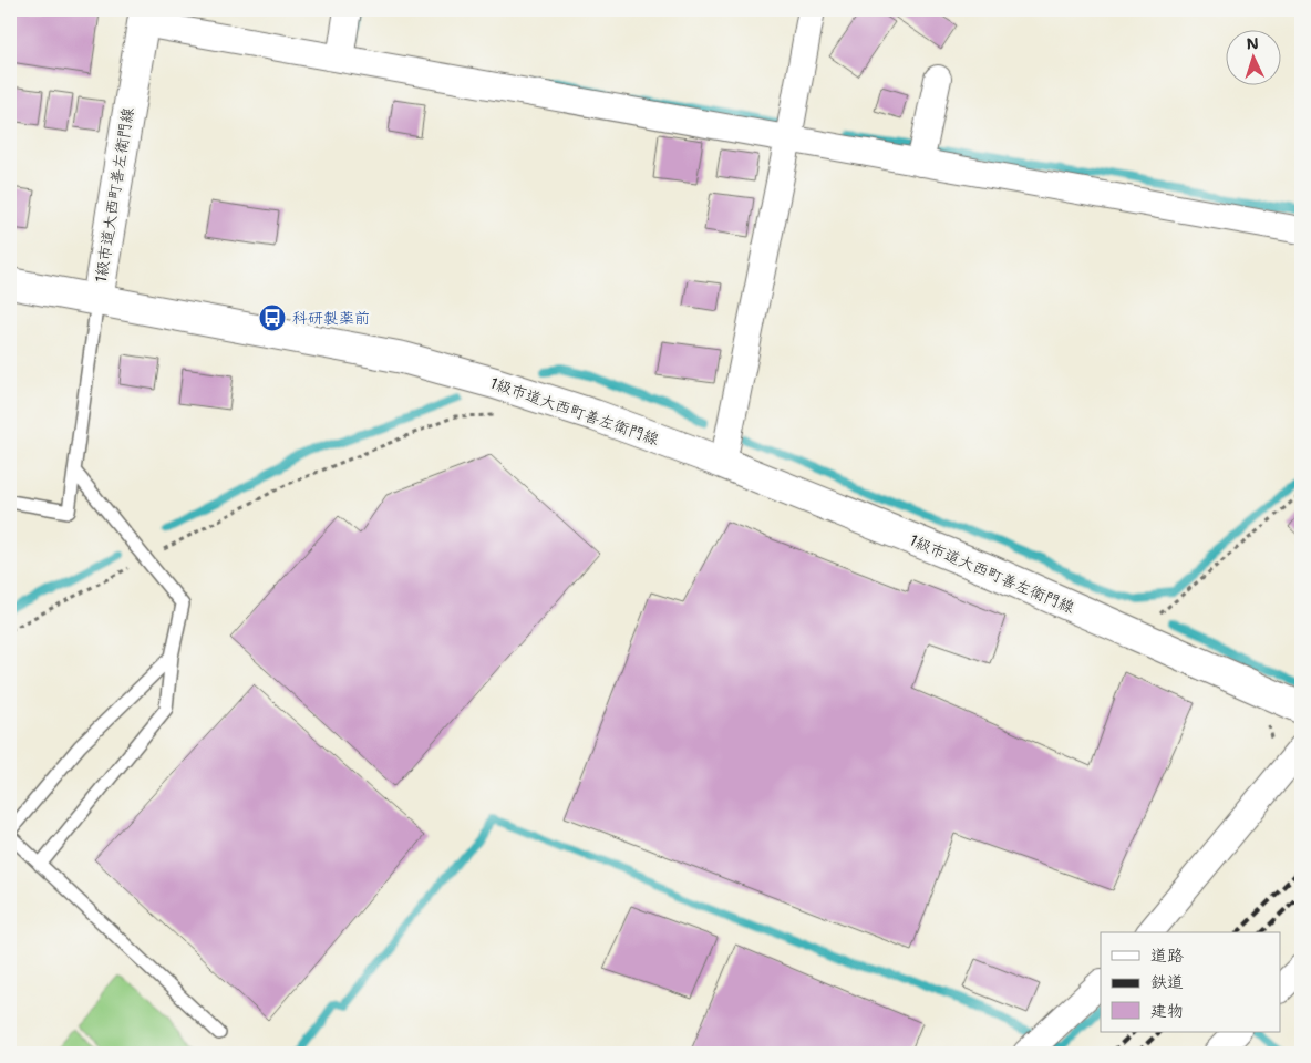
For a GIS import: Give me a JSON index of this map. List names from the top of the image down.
{
  "streets": {
    "street": ["1級市道大西町善左衛門線"]
  },
  "places": {
    "bus stop": ["科研製薬前"]
  },
  "legend": ["道路", "鉄道", "建物"],
  "north": "top"
}
